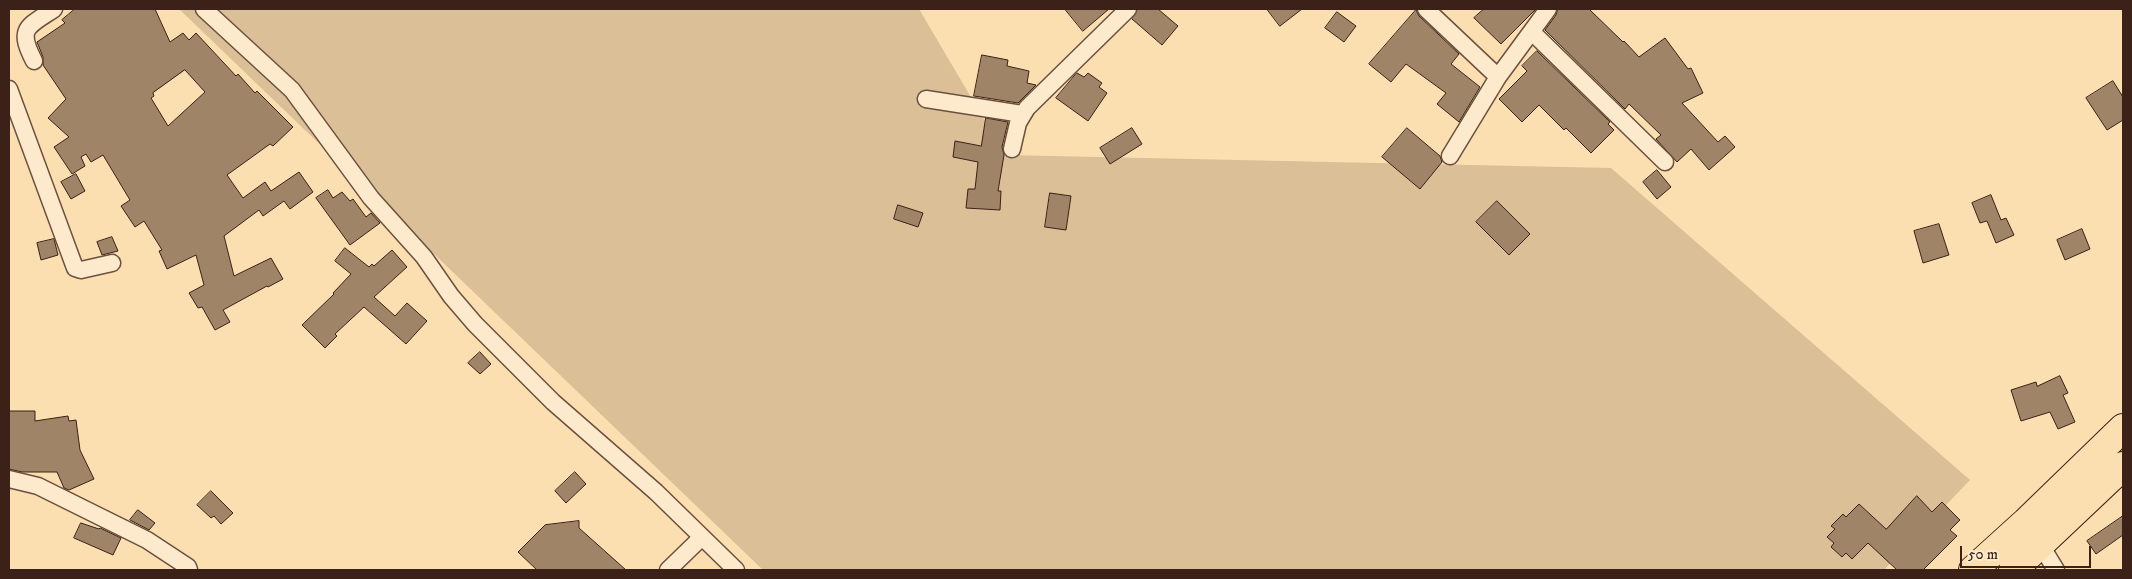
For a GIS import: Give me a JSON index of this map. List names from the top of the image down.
{
  "scale_bar": "50 m"
}
